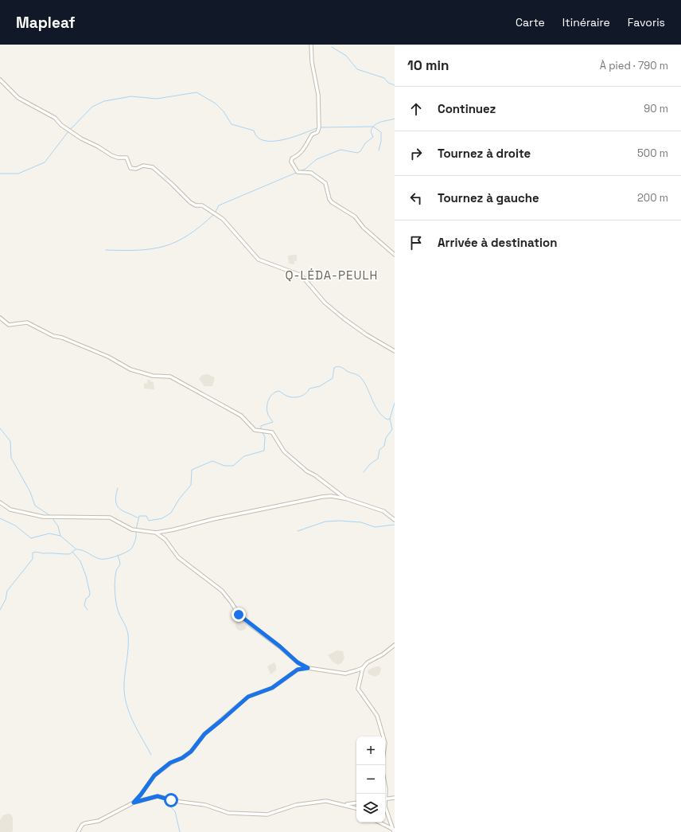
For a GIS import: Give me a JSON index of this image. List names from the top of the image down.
{
  "districts": ["Q-LÉDA-PEULH"],
  "page": {
    "header": "Mapleaf",
    "nav": ["Carte", "Itinéraire", "Favoris"],
    "heading": ["10 min", "À pied · 790 m"],
    "list": [
      ["Continuez", "90 m"],
      ["Tournez à droite", "500 m"],
      ["Tournez à gauche", "200 m"],
      "Arrivée à destination"
    ],
    "map_buttons": ["+", "−"]
  }
}
